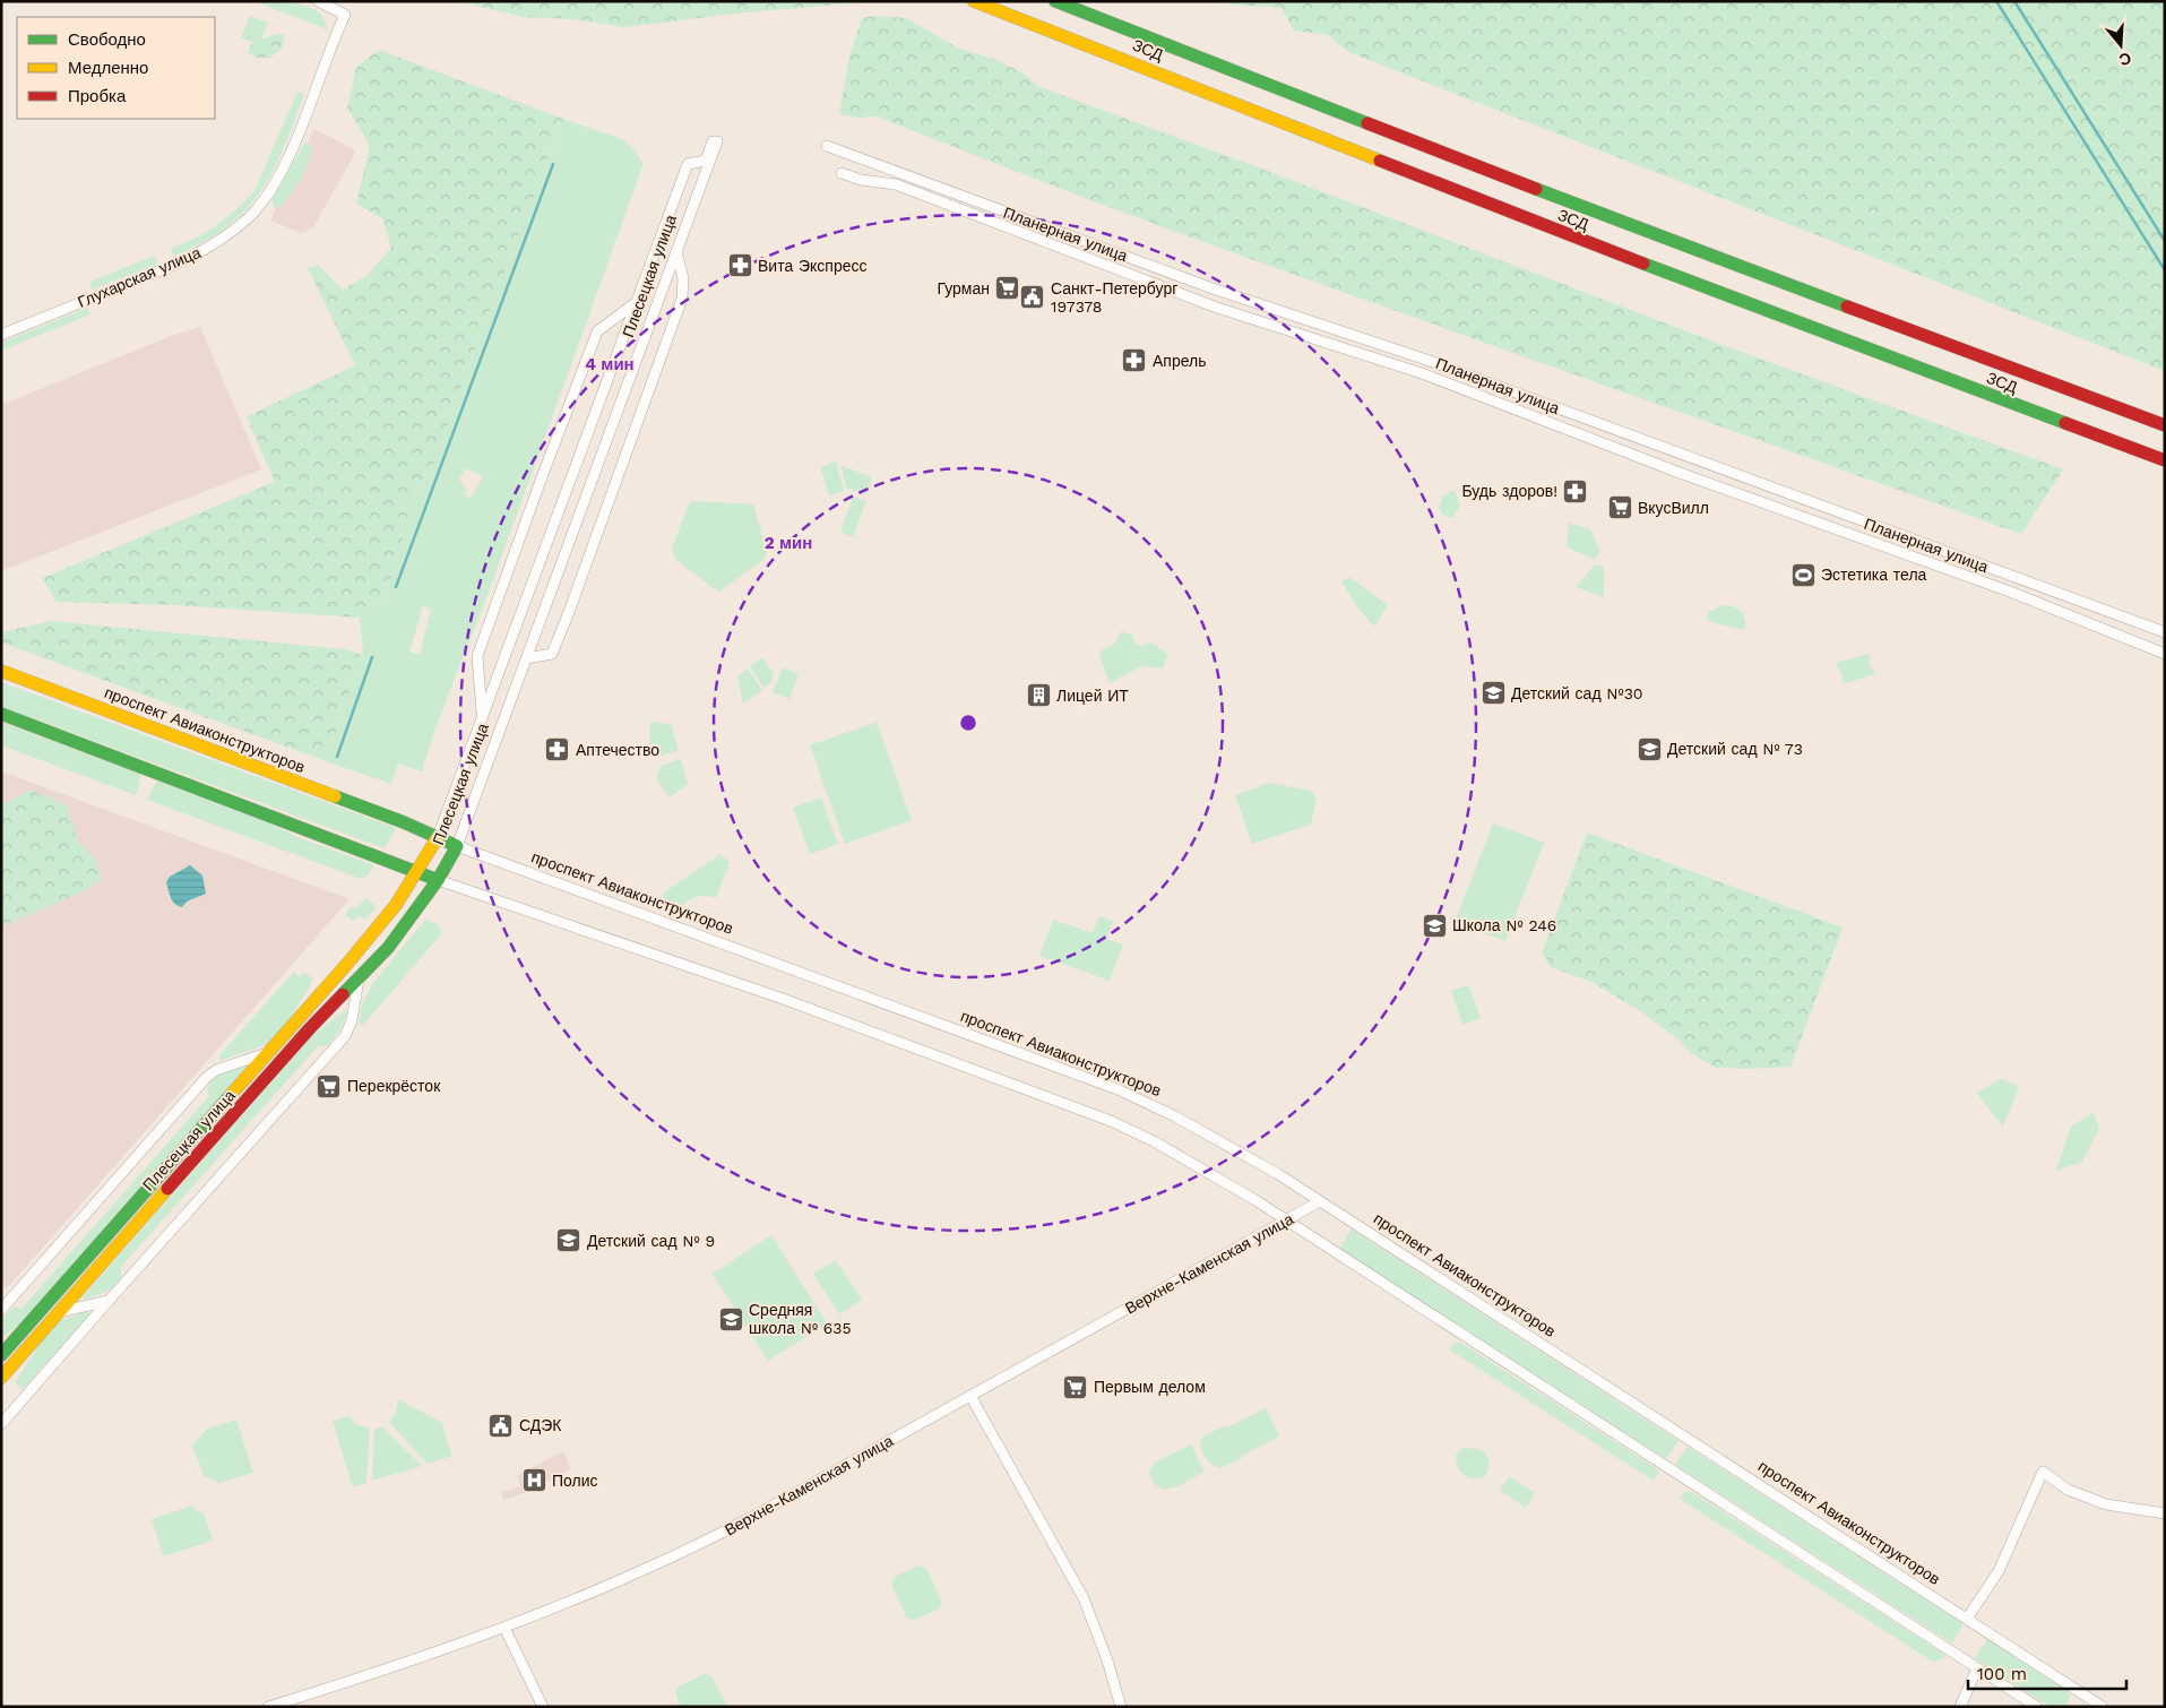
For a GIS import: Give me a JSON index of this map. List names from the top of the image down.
{
  "streets": {
    "main road": ["ЗСД", "Плесецкая улица", "проспект Авиаконструкторов"],
    "street": ["Планерная улица", "Глухарская улица", "Верхне-Каменская улица"]
  },
  "crossings": [
    ["Плесецкая улица", "проспект Авиаконструкторов"],
    ["проспект Авиаконструкторов", "Верхне-Каменская улица"]
  ],
  "places": {
    "pharmacy": [
      "Вита Экспресс",
      "Апрель",
      "Будь здоров!",
      "Аптечество"
    ],
    "supermarket": [
      "Гурман",
      "ВкусВилл",
      "Перекрёсток",
      "Первым делом"
    ],
    "public building": ["Санкт-Петербург 197378", "СДЭК"],
    "sports": ["Эстетика тела"],
    "school or university": [
      "Детский сад №30",
      "Детский сад № 73",
      "Школа № 246",
      "Детский сад № 9",
      "Средняя школа № 635"
    ],
    "building": ["Лицей ИТ"],
    "hospital": ["Полис"]
  },
  "legend": ["Свободно", "Медленно", "Пробка"],
  "scale_bar": "100 m",
  "north": "bottom",
  "rings": ["4 мин", "2 мин"]
}
